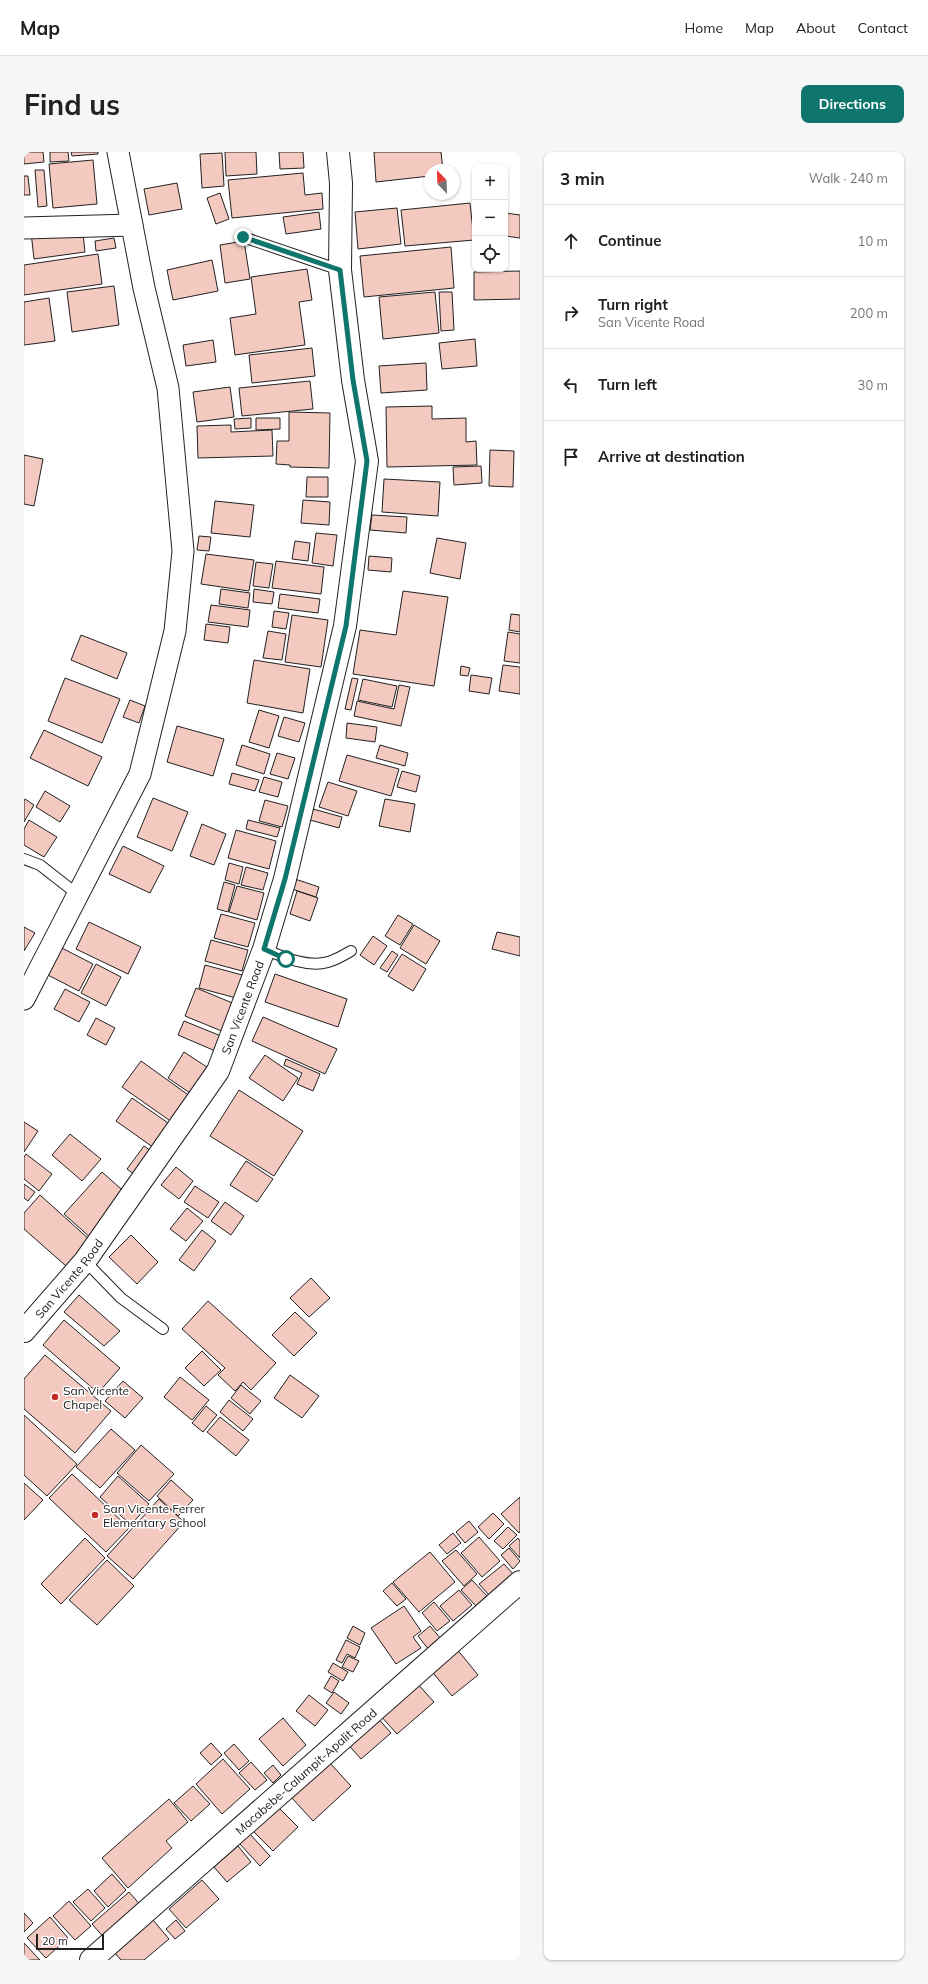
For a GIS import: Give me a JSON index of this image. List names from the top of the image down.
{
  "streets": {
    "street": ["San Vicente Road", "Macabebe-Calumpit-Apalit Road"]
  },
  "places": ["San Vicente Chapel", "San Vicente Ferrer Elementary School"],
  "scale_bar": "20 m",
  "north": "top left",
  "page": {
    "header": "Map",
    "nav": [
      "Home",
      "Map",
      "About",
      "Contact"
    ],
    "buttons": "Directions",
    "title": "Find us",
    "heading": ["3 min", "Walk · 240 m"],
    "map_buttons": ["+", "−"],
    "list": [
      ["Continue", "10 m"],
      ["Turn right", "San Vicente Road", "200 m"],
      ["Turn left", "30 m"],
      "Arrive at destination"
    ],
    "scale": "20 m"
  }
}
